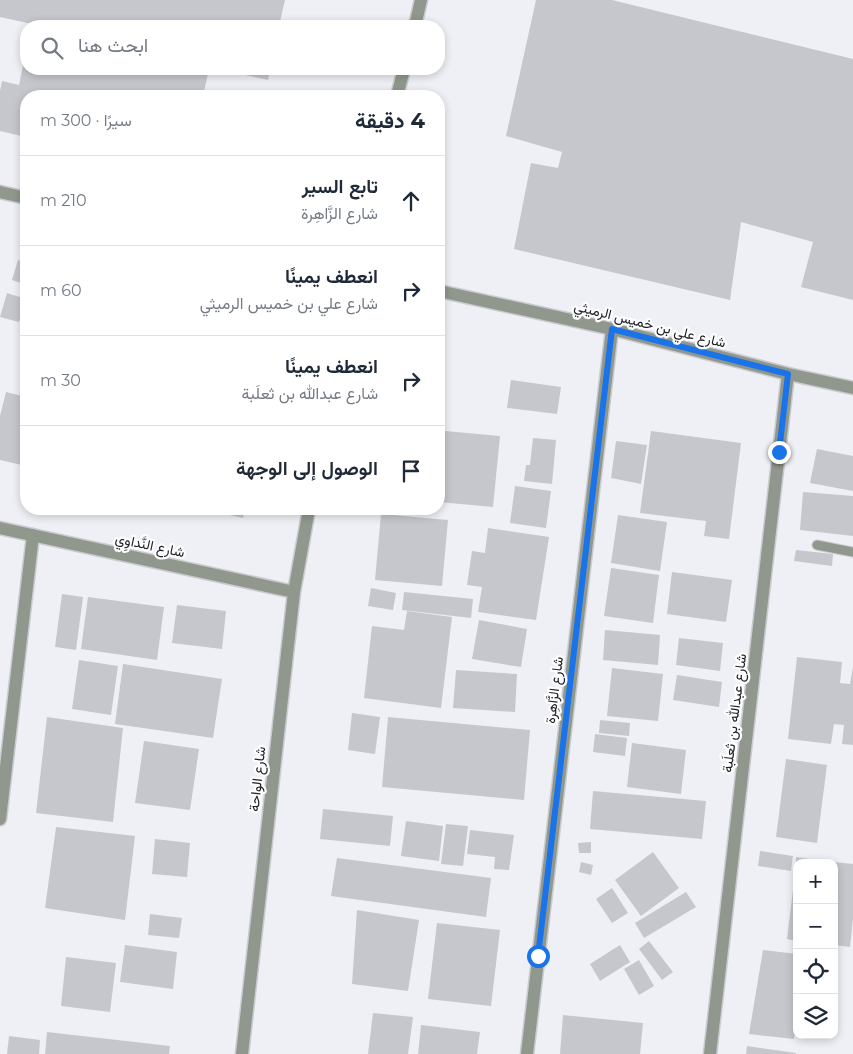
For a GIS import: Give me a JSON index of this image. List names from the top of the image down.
{
  "streets": {
    "street": [
      "شارع علي بن خميس الرميثي",
      "شارع النَّداوِي",
      "شارع الزَّاهِرة",
      "شارع عبدالله بن ثعلَبة",
      "شارع الواحة"
    ]
  },
  "crossings": [
    ["شارع علي بن خميس الرميثي", "شارع الزَّاهِرة"],
    ["شارع علي بن خميس الرميثي", "شارع عبدالله بن ثعلَبة"],
    ["شارع النَّداوِي", "شارع الواحة"]
  ],
  "page": {
    "search": "ابحث هنا",
    "heading": ["4 دقيقة", "سيرًا · 300 m"],
    "list": [
      ["تابع السير", "شارع الزَّاهِرة", "210 m"],
      ["انعطف يمينًا", "شارع علي بن خميس الرميثي", "60 m"],
      ["انعطف يمينًا", "شارع عبدالله بن ثعلَبة", "30 m"],
      "الوصول إلى الوجهة"
    ],
    "map_buttons": ["+", "−"]
  }
}
